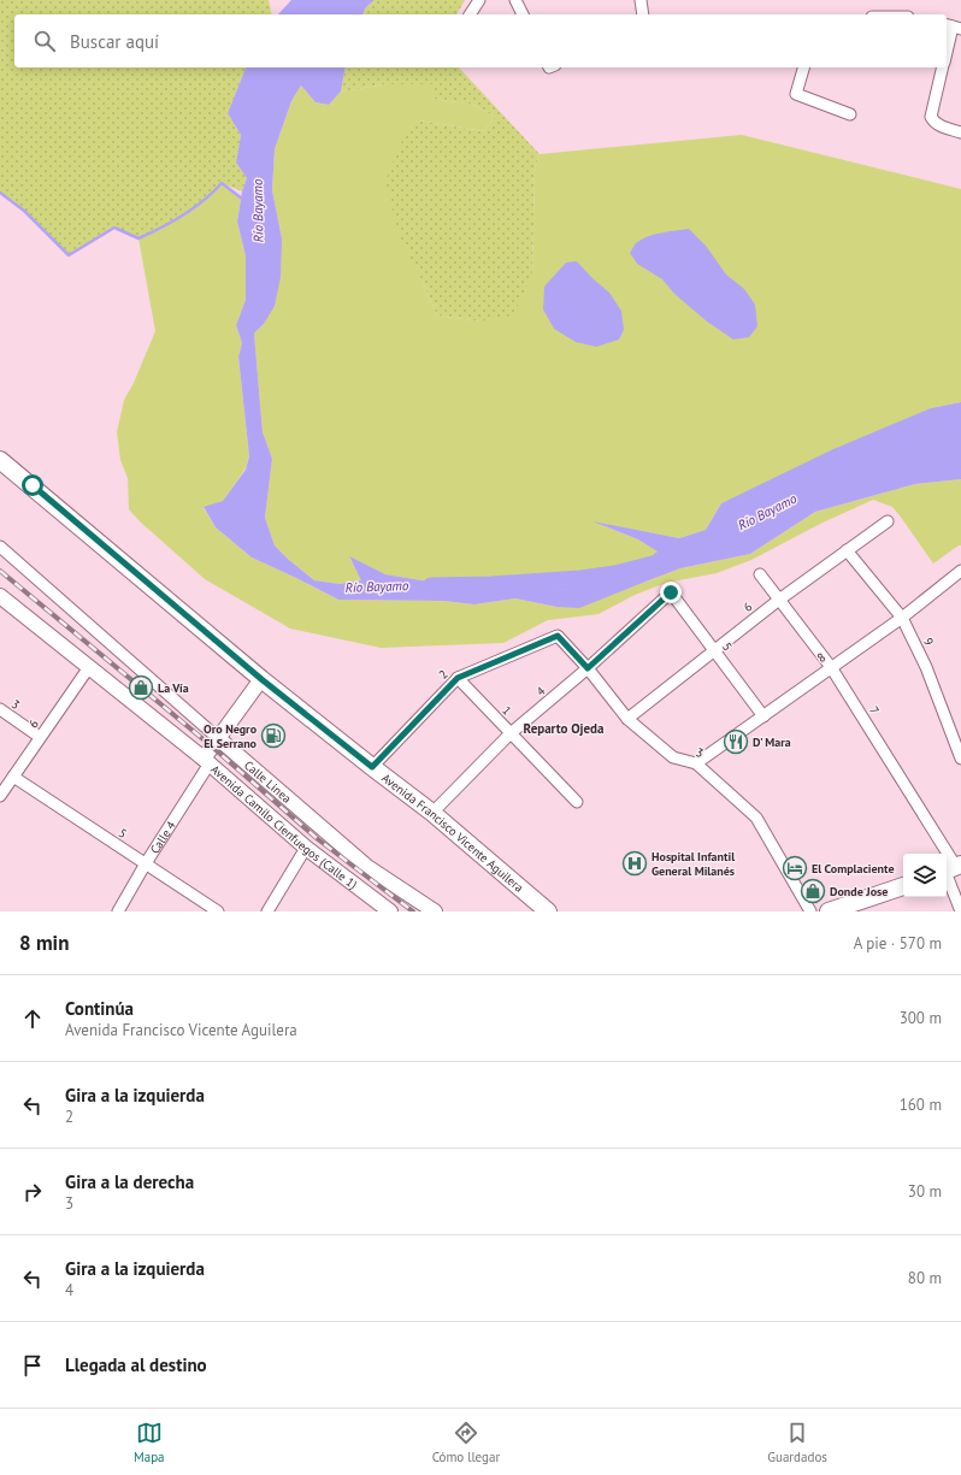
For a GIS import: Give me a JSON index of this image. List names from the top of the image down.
{
  "streets": {
    "main road": [
      "Calle Linea",
      "Avenida Camilo Cienfuegos (Calle 1)",
      "Avenida Francisco Vicente Aguilera",
      "Calle 4"
    ],
    "street": [
      "6",
      "9",
      "5",
      "8",
      "2",
      "4",
      "3",
      "1",
      "7"
    ]
  },
  "crossings": [
    ["6", "9"],
    ["6", "5"],
    ["6", "3"],
    ["6", "7"],
    ["6", "Avenida Camilo Cienfuegos (Calle 1)"],
    ["9", "8"],
    ["5", "8"],
    ["5", "4"],
    ["5", "Calle 4"],
    ["8", "3"],
    ["8", "7"],
    ["2", "3"],
    ["2", "1"],
    ["2", "Avenida Francisco Vicente Aguilera"],
    ["4", "3"],
    ["4", "1"],
    ["4", "Avenida Francisco Vicente Aguilera"],
    ["Calle Linea", "Calle 4"],
    ["Avenida Camilo Cienfuegos (Calle 1)", "Calle 4"],
    ["Avenida Francisco Vicente Aguilera", "Calle 4"]
  ],
  "districts": ["Reparto Ojeda"],
  "water": ["Río Bayamo"],
  "places": {
    "shop": ["La Vía", "Donde Jose"],
    "fuel station": ["Oro Negro El Serrano"],
    "restaurant": ["D' Mara"],
    "hospital": ["Hospital Infantil General Milanés"],
    "hotel": ["El Complaciente"]
  },
  "page": {
    "search": "Buscar aquí",
    "heading": ["8 min", "A pie · 570 m"],
    "list": [
      ["Continúa", "Avenida Francisco Vicente Aguilera", "300 m"],
      ["Gira a la izquierda", "2", "160 m"],
      ["Gira a la derecha", "3", "30 m"],
      ["Gira a la izquierda", "4", "80 m"],
      "Llegada al destino"
    ],
    "nav": ["Mapa", "Cómo llegar", "Guardados"]
  }
}
